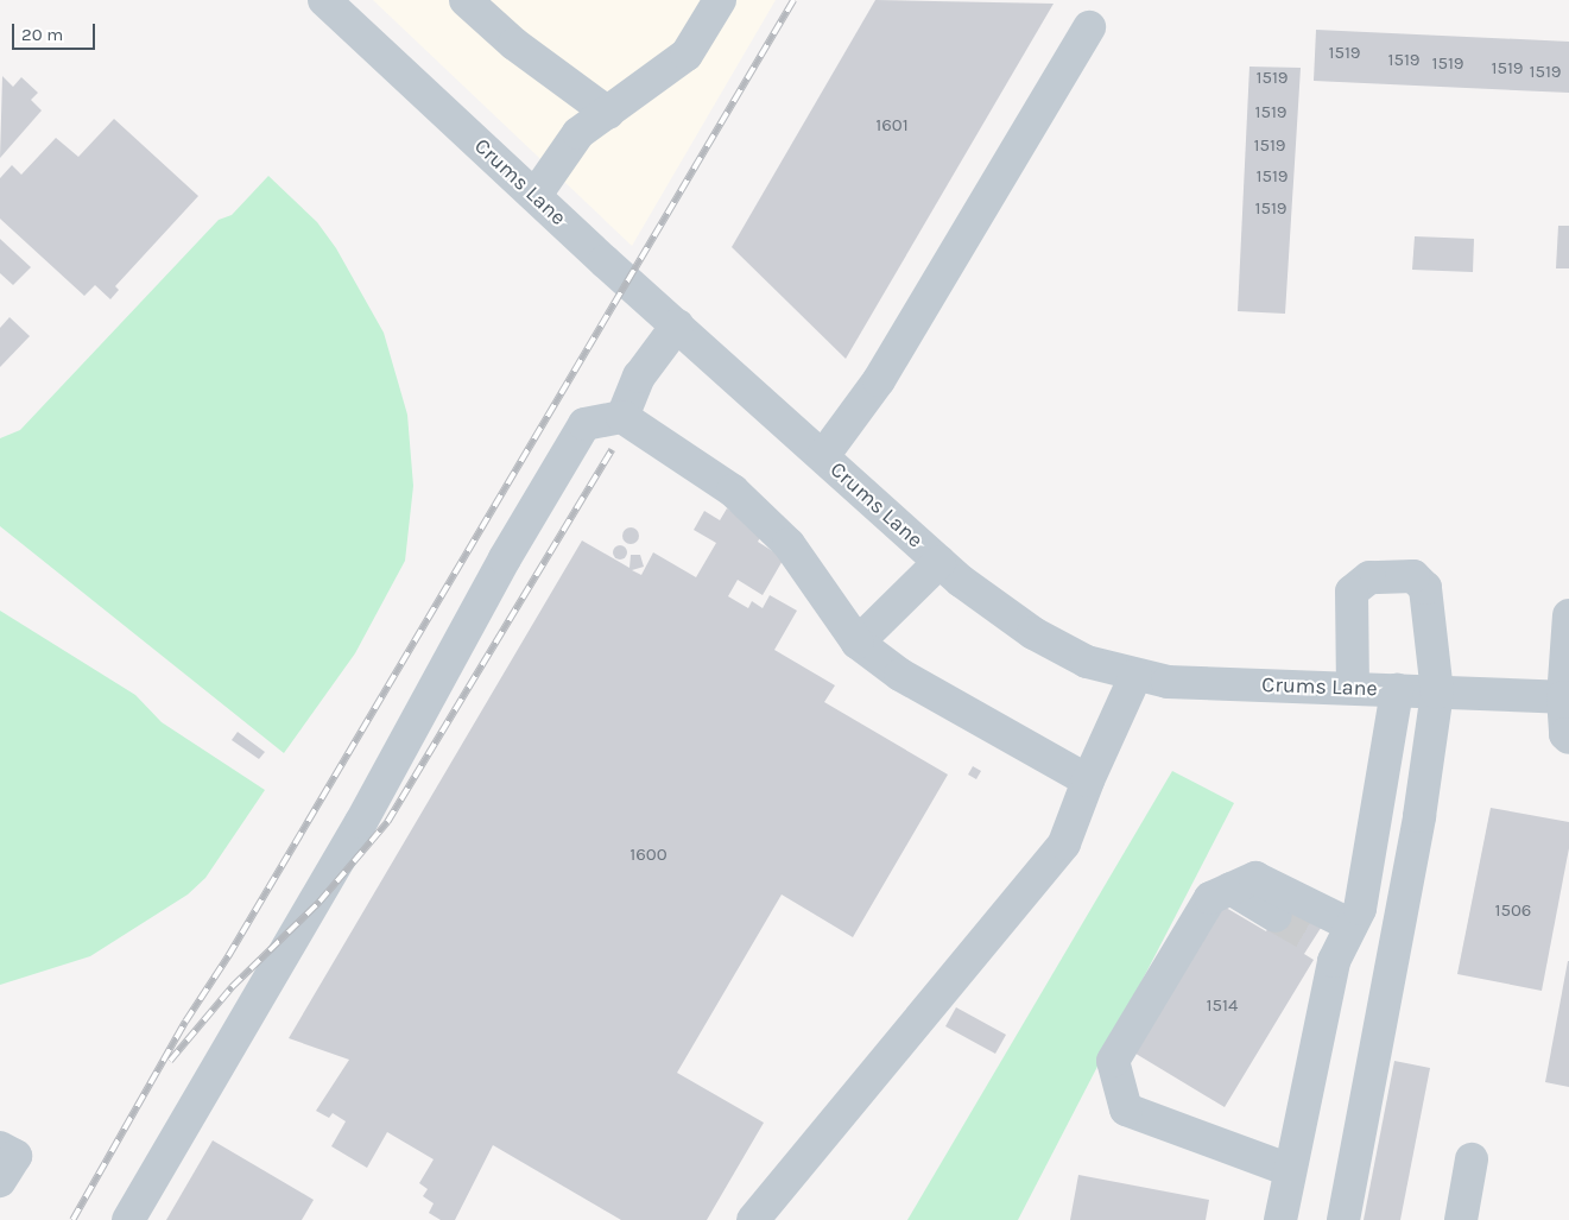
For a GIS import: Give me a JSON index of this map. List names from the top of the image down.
{
  "streets": {
    "street": ["Crums Lane"]
  },
  "house_numbers": [
    "1519",
    "1519",
    "1519",
    "1519",
    "1519",
    "1519",
    "1519",
    "1601",
    "1519",
    "1519",
    "1519",
    "1600",
    "1506",
    "1514"
  ],
  "scale_bar": "20 m"
}
